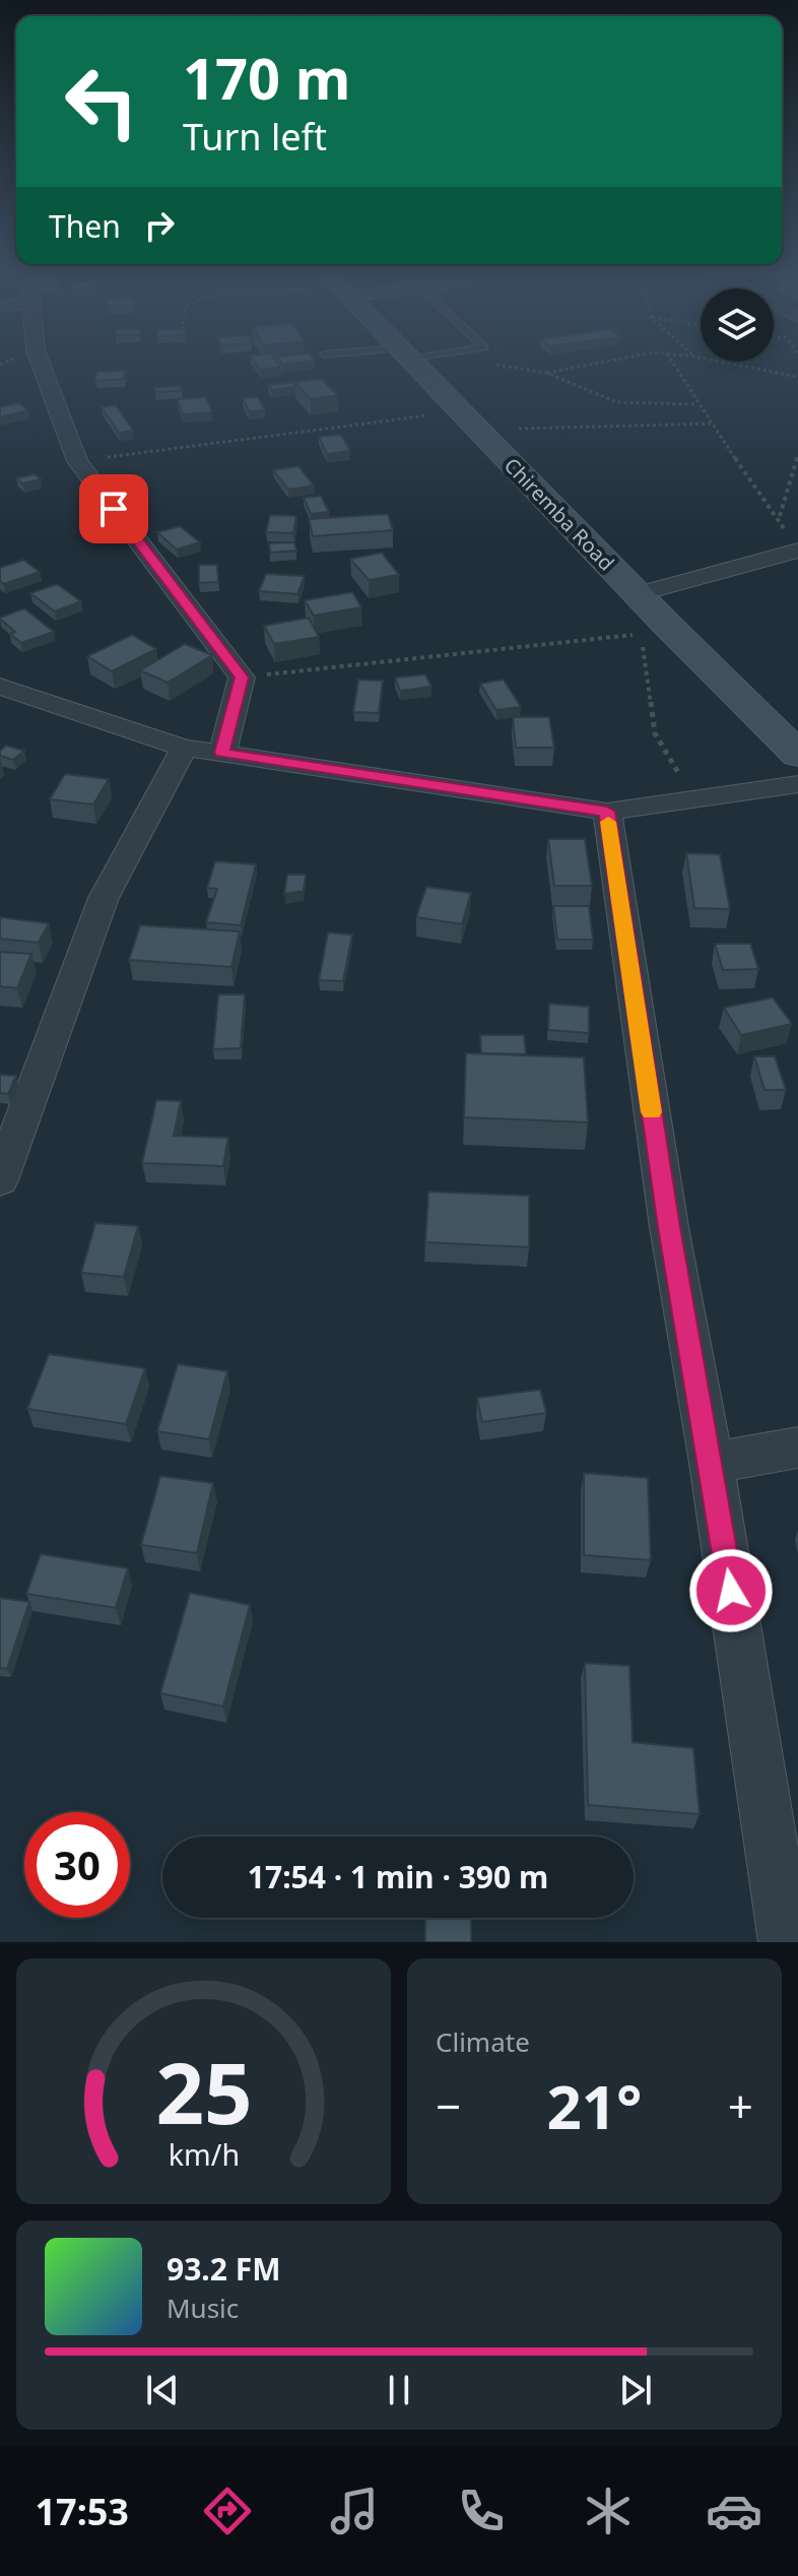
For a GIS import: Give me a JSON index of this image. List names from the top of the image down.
{
  "streets": {
    "main road": ["Chiremba Road"]
  },
  "page": {
    "turn": ["170 m", "Turn left"],
    "then": "Then",
    "limit": "30",
    "trip": "17:54 · 1 min · 390 m",
    "tile": "Climate",
    "heat": ["−", "21°", "+"],
    "song": ["93.2 FM", "Music"],
    "tabs": "17:53",
    "gauge": ["25", "km/h"]
  }
}
